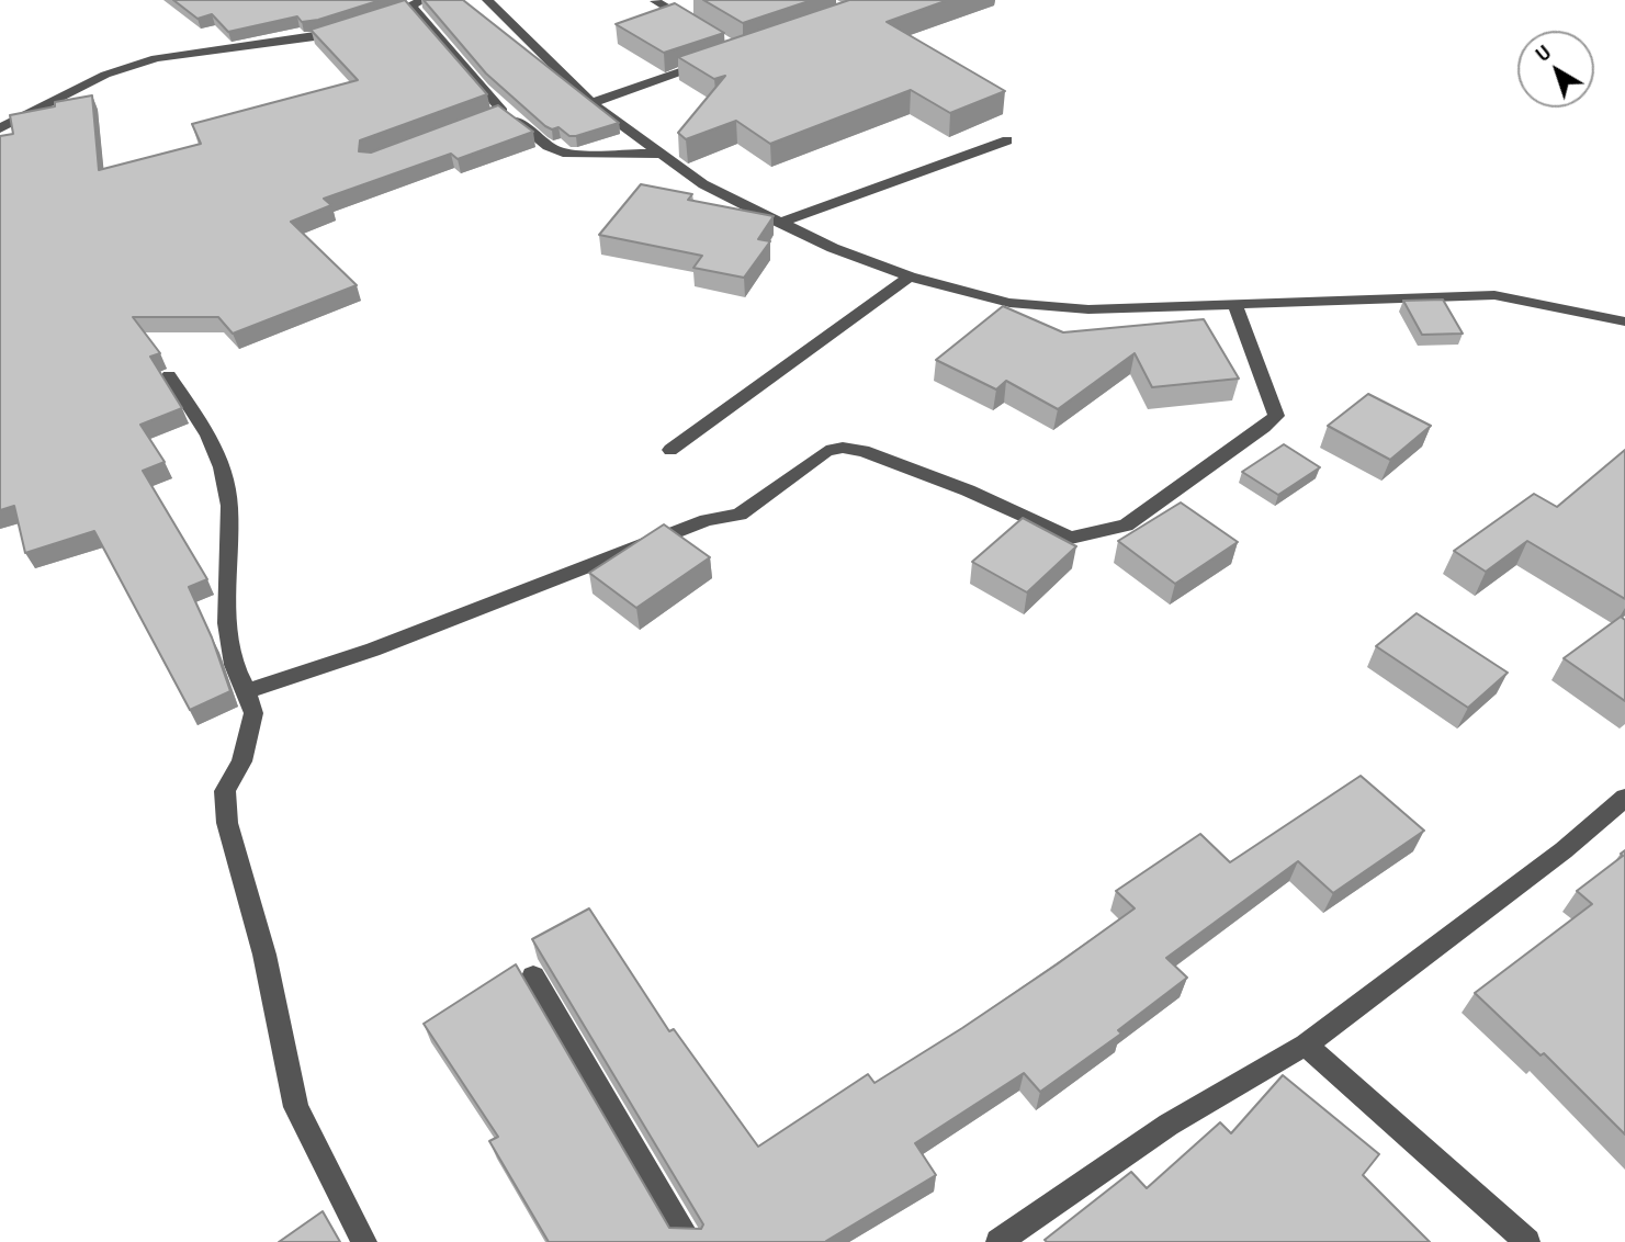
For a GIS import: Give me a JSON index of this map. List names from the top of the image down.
{
  "north": "top left"
}
